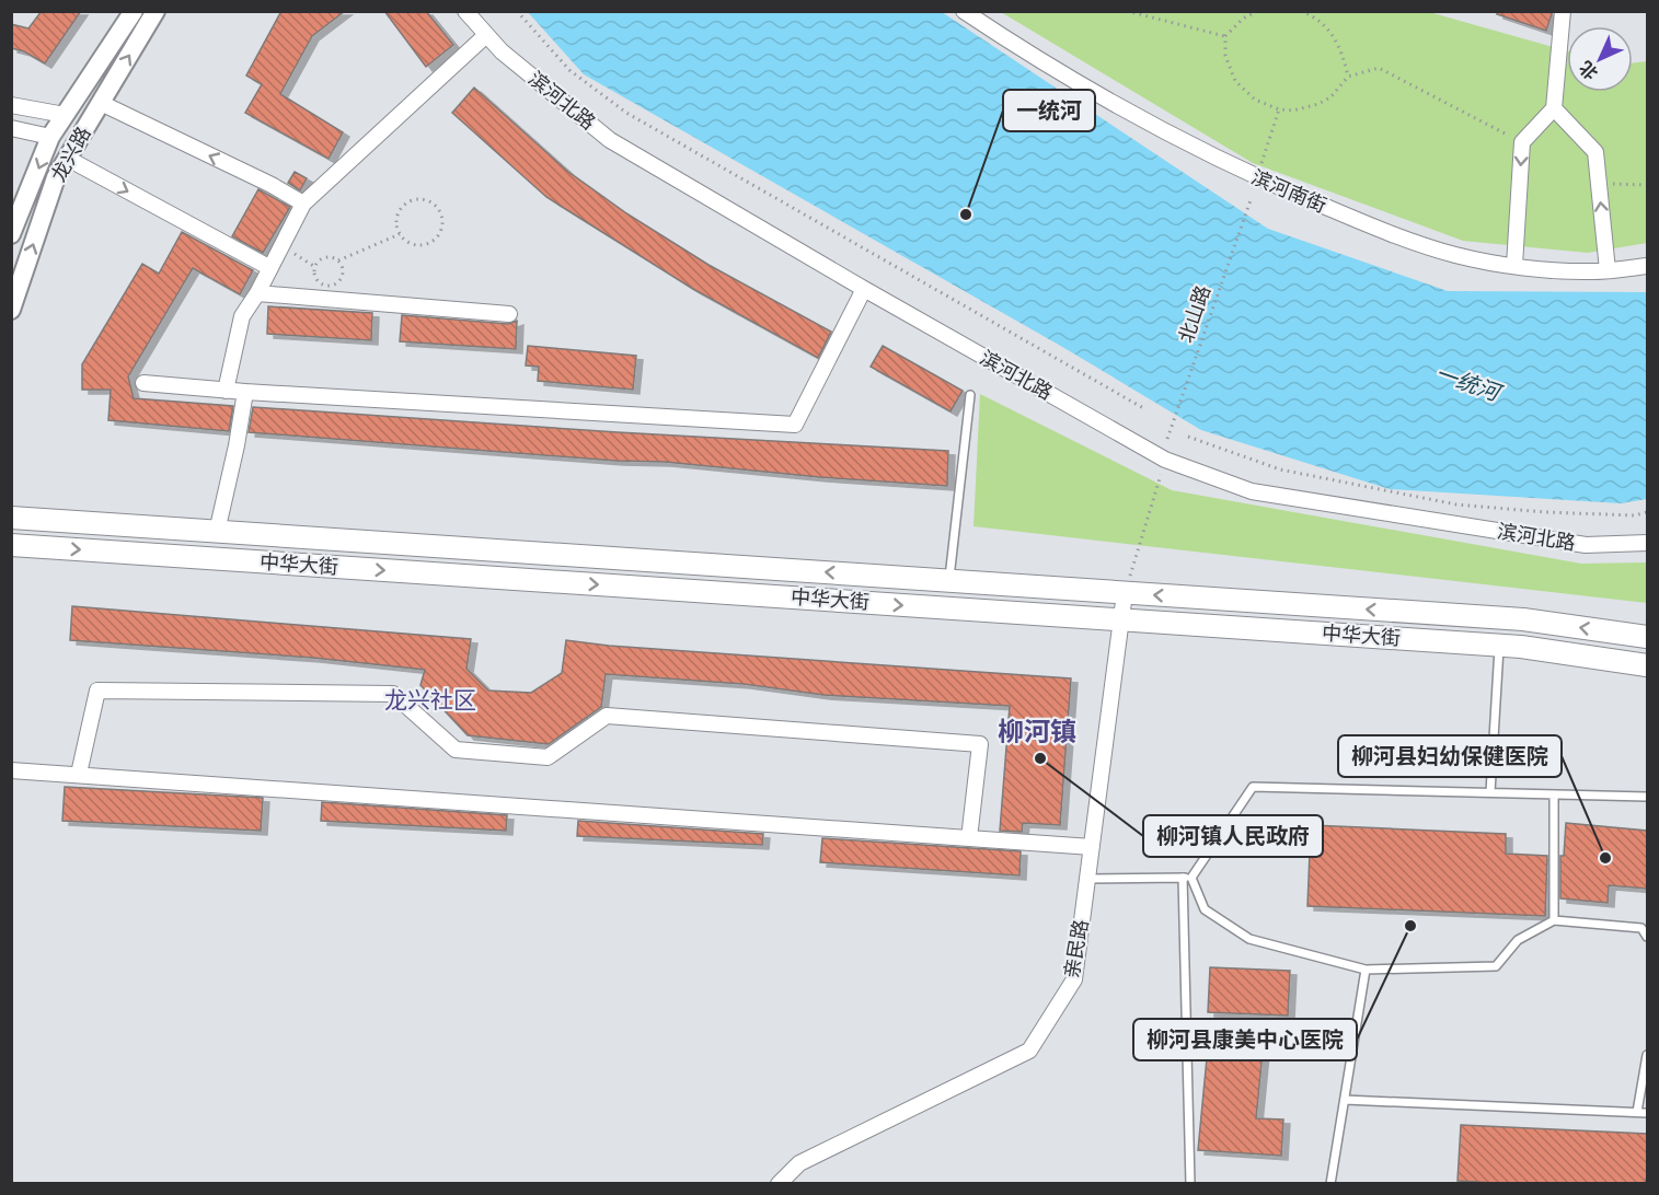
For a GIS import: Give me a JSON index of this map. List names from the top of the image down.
{
  "streets": {
    "main road": ["中华大街"],
    "street": [
      "滨河北路",
      "龙兴路",
      "滨河南街",
      "亲民路"
    ],
    "path": ["北山路"]
  },
  "crossings": [
    ["滨河北路", "北山路"],
    ["北山路", "中华大街"],
    ["北山路", "亲民路"],
    ["中华大街", "亲民路"]
  ],
  "districts": ["龙兴社区", "柳河镇"],
  "water": ["一统河"],
  "places": [
    "一统河",
    "柳河镇人民政府",
    "柳河县妇幼保健医院",
    "柳河县康美中心医院"
  ],
  "north": "bottom left"
}
